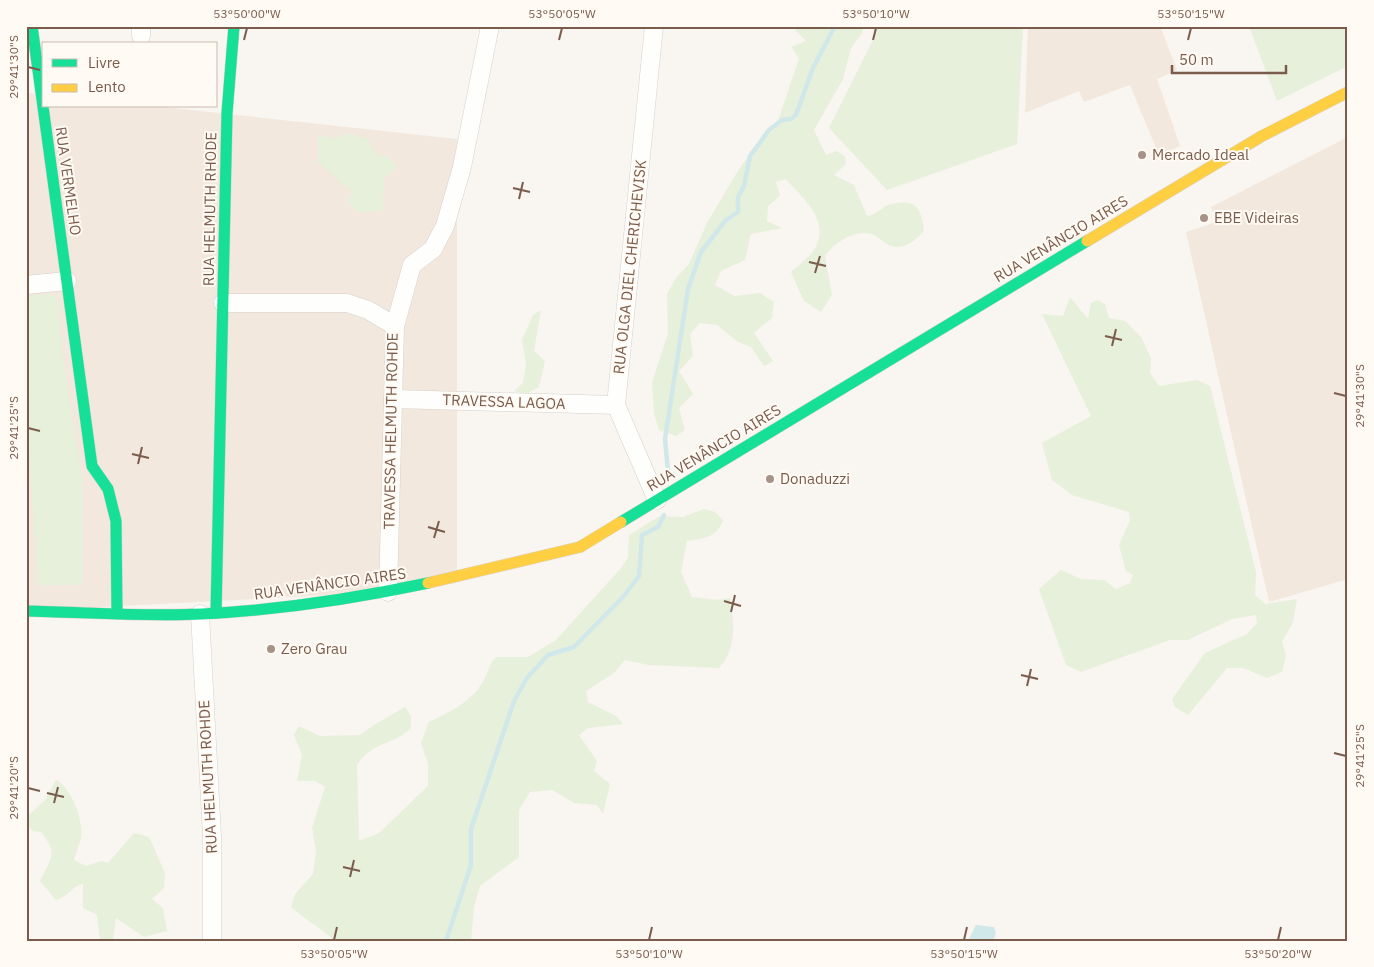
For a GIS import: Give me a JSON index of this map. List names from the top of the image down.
{
  "streets": {
    "street": [
      "RUA VERMELHO",
      "RUA HELMUTH RHODE",
      "RUA VENÂNCIO AIRES",
      "RUA OLGA DIEL CHERICHEVISK",
      "TRAVESSA LAGOA",
      "TRAVESSA HELMUTH ROHDE",
      "RUA HELMUTH ROHDE"
    ]
  },
  "crossings": [
    ["RUA VERMELHO", "RUA VENÂNCIO AIRES"],
    ["RUA HELMUTH RHODE", "TRAVESSA HELMUTH ROHDE"],
    ["RUA HELMUTH RHODE", "RUA HELMUTH ROHDE"],
    ["RUA VENÂNCIO AIRES", "RUA OLGA DIEL CHERICHEVISK"],
    ["RUA VENÂNCIO AIRES", "TRAVESSA HELMUTH ROHDE"],
    ["RUA VENÂNCIO AIRES", "RUA HELMUTH ROHDE"],
    ["RUA OLGA DIEL CHERICHEVISK", "TRAVESSA LAGOA"],
    ["TRAVESSA LAGOA", "TRAVESSA HELMUTH ROHDE"],
    ["TRAVESSA HELMUTH ROHDE", "RUA HELMUTH ROHDE"]
  ],
  "places": [
    "Mercado Ideal",
    "EBE Videiras",
    "Donaduzzi",
    "Zero Grau"
  ],
  "legend": ["Livre", "Lento"],
  "scale_bar": "50 m",
  "coordinates": [
    "53°50'00\"W",
    "53°50'05\"W",
    "53°50'10\"W",
    "53°50'15\"W",
    "29°41'30\"S",
    "29°41'25\"S",
    "29°41'20\"S",
    "53°50'20\"W"
  ]
}
